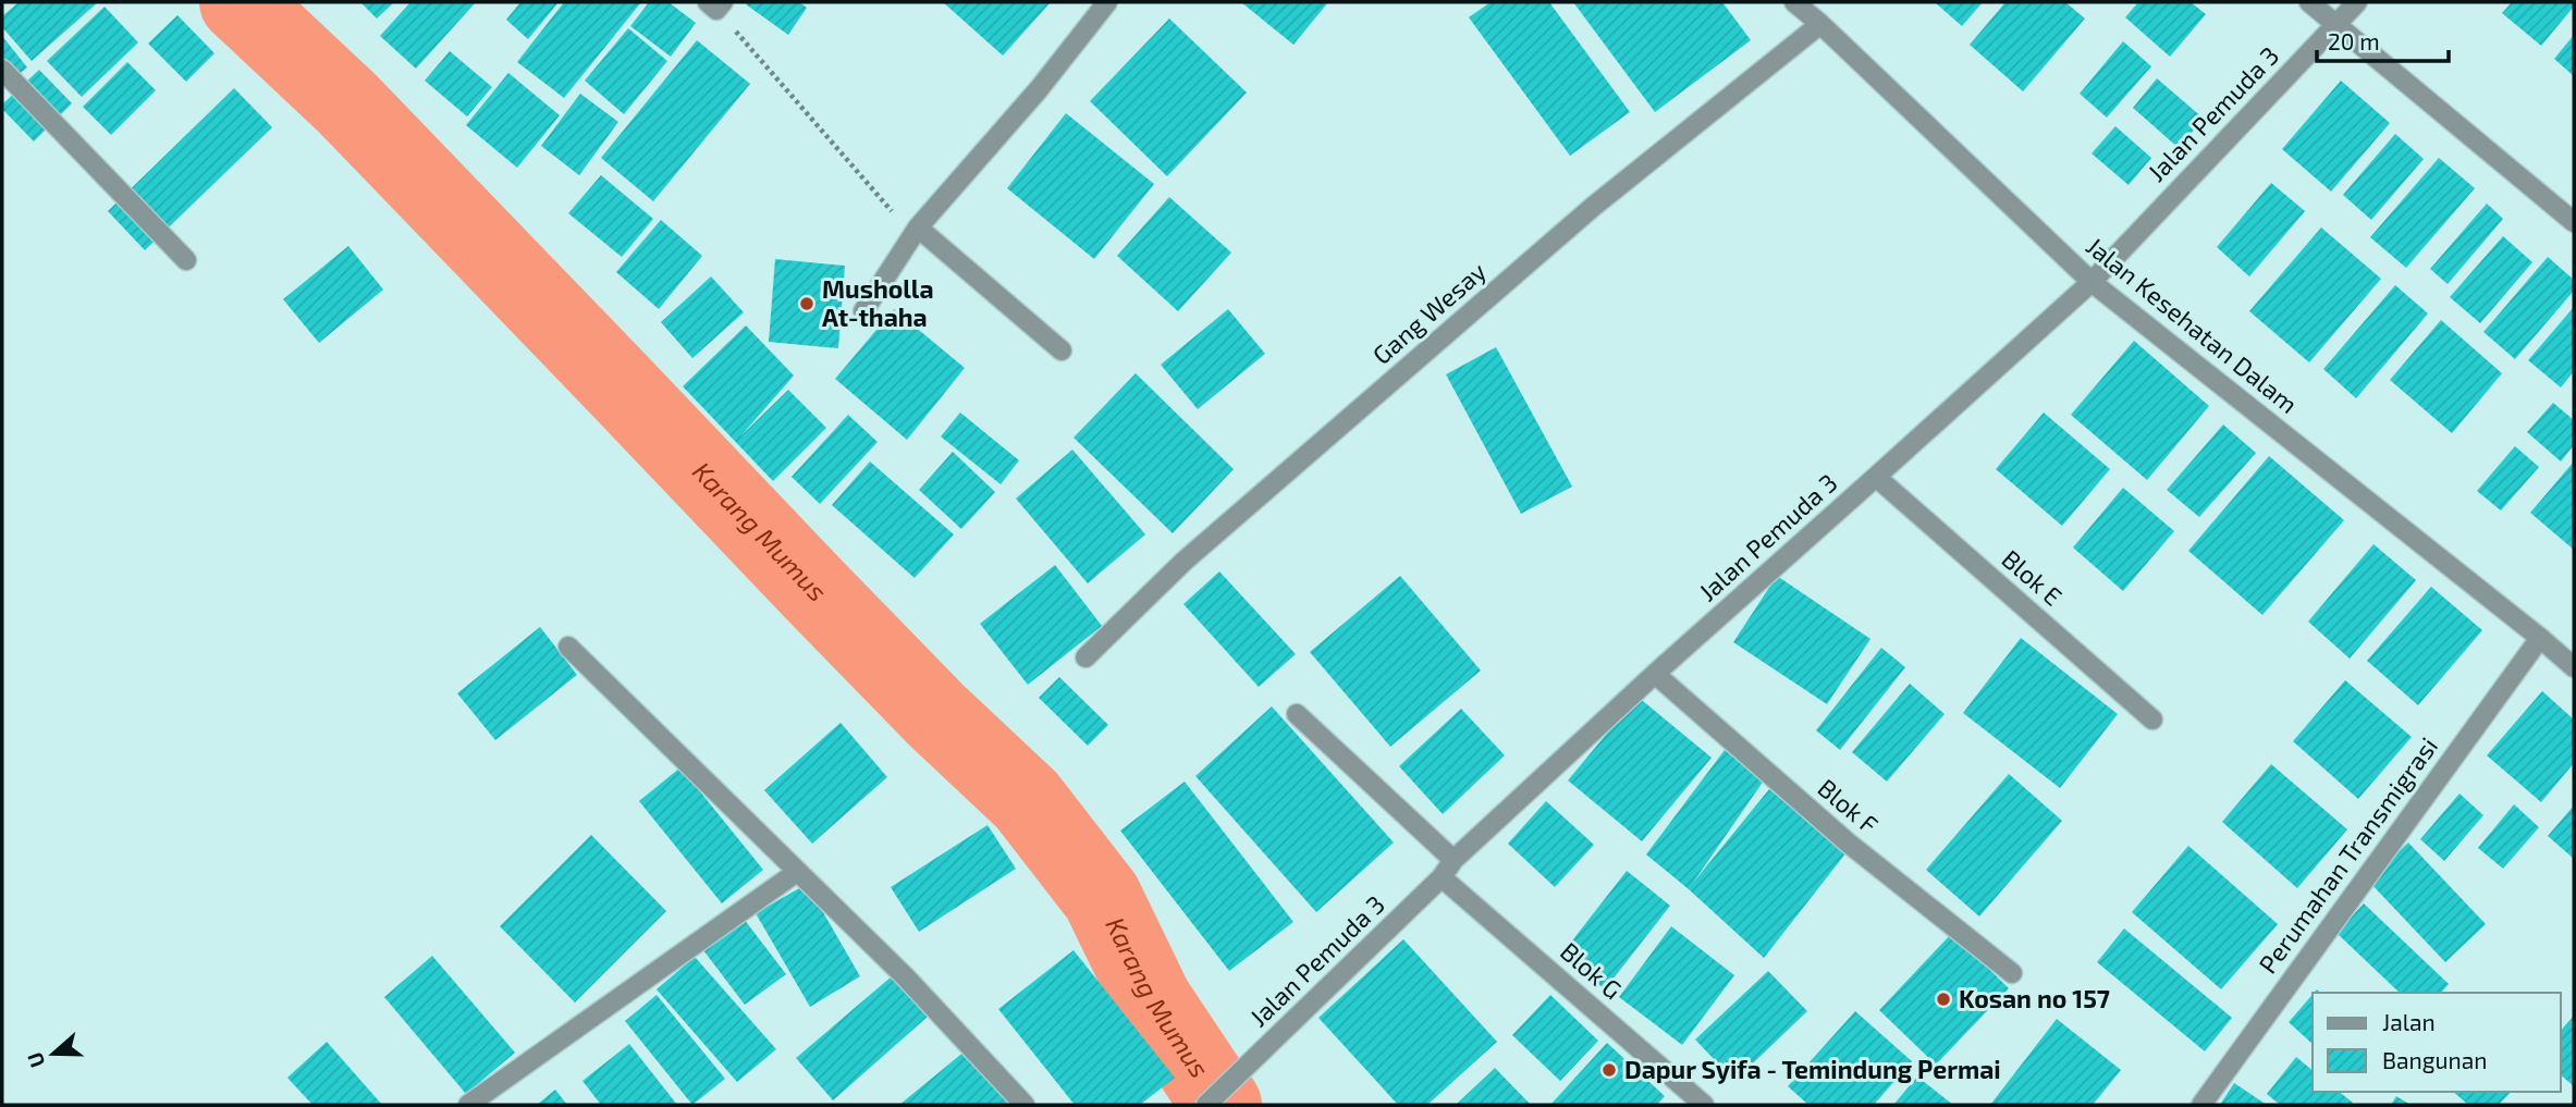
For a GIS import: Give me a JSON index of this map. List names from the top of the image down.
{
  "streets": {
    "street": [
      "Jalan Pemuda 3",
      "Gang Wesay",
      "Jalan Kesehatan Dalam",
      "Blok E",
      "Blok F",
      "Perumahan Transmigrasi",
      "Blok G"
    ]
  },
  "crossings": [
    ["Jalan Pemuda 3", "Jalan Kesehatan Dalam"],
    ["Jalan Pemuda 3", "Blok E"],
    ["Jalan Pemuda 3", "Blok F"],
    ["Jalan Pemuda 3", "Blok G"],
    ["Gang Wesay", "Jalan Kesehatan Dalam"],
    ["Jalan Kesehatan Dalam", "Perumahan Transmigrasi"]
  ],
  "water": ["Karang Mumus"],
  "places": ["Musholla At-thaha", "Kosan no 157", "Dapur Syifa - Temindung Permai"],
  "legend": ["Jalan", "Bangunan"],
  "scale_bar": "20 m",
  "north": "left"
}
